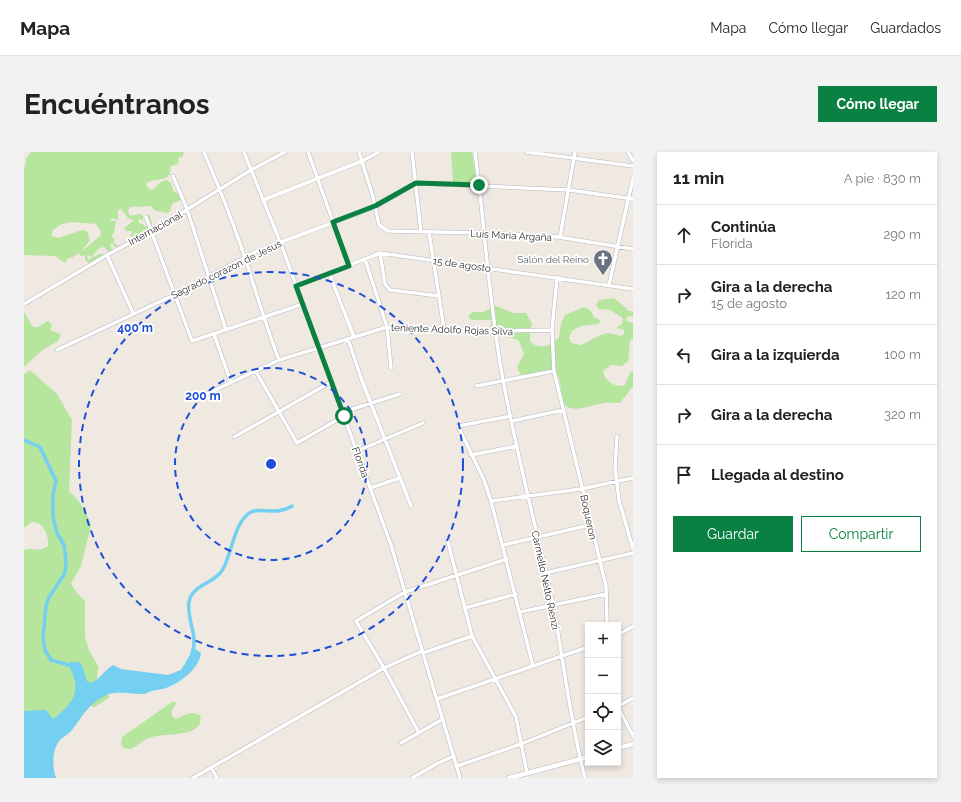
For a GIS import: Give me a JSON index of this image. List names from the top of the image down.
{
  "streets": {
    "street": [
      "Internacional",
      "Luis Maria Argaña",
      "15 de agosto",
      "Sagrado corazon de Jesus",
      "teniente Adolfo Rojas Silva",
      "Florida",
      "Boqueron",
      "Carmello Netto Rienzi"
    ]
  },
  "crossings": [
    ["Internacional", "Florida"],
    ["Luis Maria Argaña", "Sagrado corazon de Jesus"],
    ["Luis Maria Argaña", "Carmello Netto Rienzi"],
    ["15 de agosto", "Florida"],
    ["15 de agosto", "Boqueron"],
    ["15 de agosto", "Carmello Netto Rienzi"],
    ["Sagrado corazon de Jesus", "Florida"],
    ["teniente Adolfo Rojas Silva", "Florida"],
    ["teniente Adolfo Rojas Silva", "Boqueron"],
    ["teniente Adolfo Rojas Silva", "Carmello Netto Rienzi"]
  ],
  "places": {
    "church": ["Salón del Reino"]
  },
  "page": {
    "header": "Mapa",
    "nav": ["Mapa", "Cómo llegar", "Guardados"],
    "buttons": [
      "Cómo llegar",
      ["Guardar", "Compartir"]
    ],
    "title": "Encuéntranos",
    "heading": ["11 min", "A pie · 830 m"],
    "list": [
      ["Continúa", "Florida", "290 m"],
      ["Gira a la derecha", "15 de agosto", "120 m"],
      ["Gira a la izquierda", "100 m"],
      ["Gira a la derecha", "320 m"],
      "Llegada al destino"
    ],
    "map_buttons": ["+", "−"]
  },
  "rings": ["400 m", "200 m"]
}
